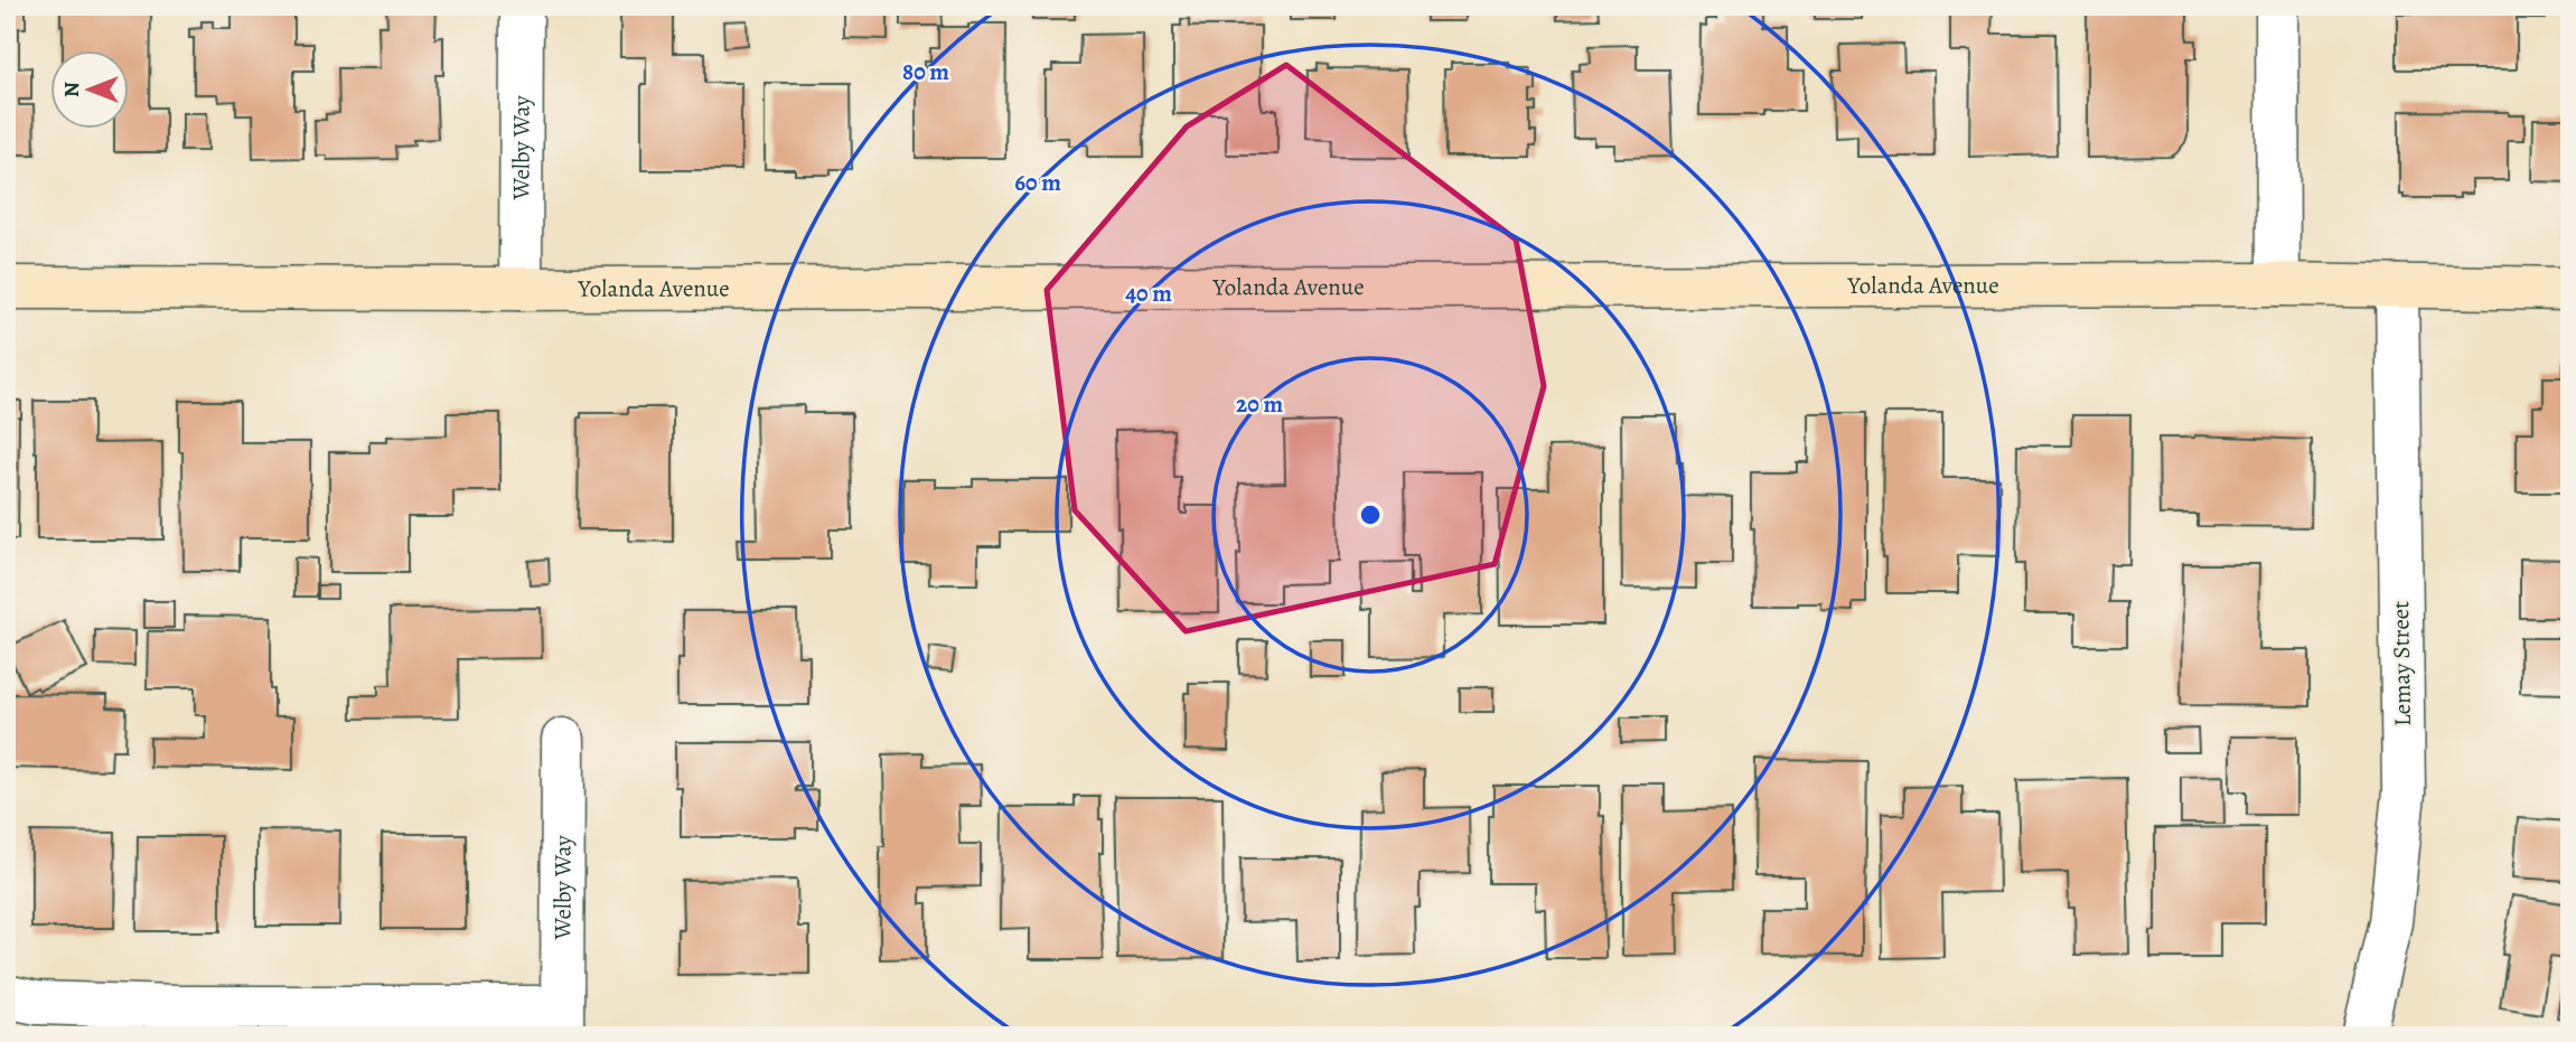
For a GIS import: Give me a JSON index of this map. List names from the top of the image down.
{
  "streets": {
    "street": ["Welby Way", "Yolanda Avenue", "Lemay Street"]
  },
  "crossings": [
    ["Welby Way", "Yolanda Avenue"],
    ["Yolanda Avenue", "Lemay Street"]
  ],
  "north": "left",
  "rings": [
    "80 m",
    "60 m",
    "40 m",
    "20 m"
  ]
}
